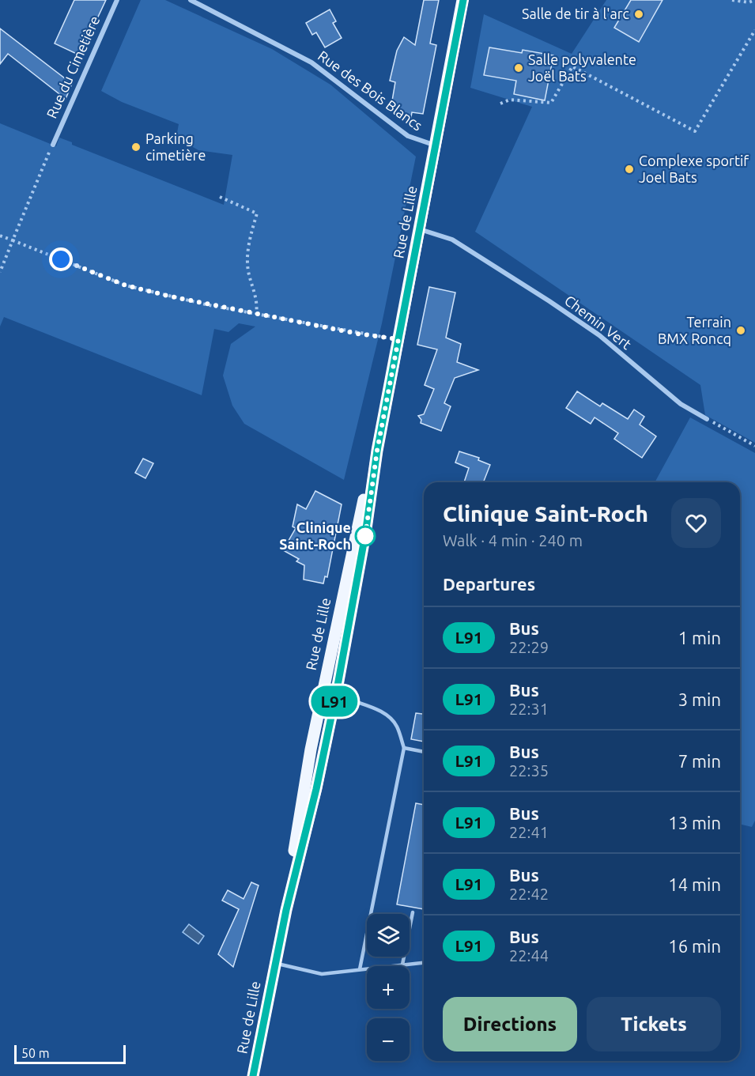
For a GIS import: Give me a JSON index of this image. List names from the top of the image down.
{
  "streets": {
    "main road": ["Rue de Lille"],
    "street": ["Rue du Cimetière", "Rue des Bois Blancs", "Chemin Vert"]
  },
  "crossings": [
    ["Rue des Bois Blancs", "Rue de Lille"],
    ["Rue de Lille", "Chemin Vert"]
  ],
  "places": [
    "Salle de tir à l'arc",
    "Salle polyvalente Joël Bats",
    "Parking cimetière",
    "Complexe sportif Joel Bats",
    "Terrain BMX Roncq",
    "Clinique Saint-Roch"
  ],
  "lines": ["bus line L91"],
  "scale_bar": "50 m",
  "page": {
    "on_map": "L91",
    "heading": [
      ["Clinique Saint-Roch", "Walk · 4 min · 240 m"],
      "Departures"
    ],
    "list": [
      {
        "mark": "L91",
        "name": "Bus",
        "note": "22:29",
        "value": "1 min"
      },
      {
        "mark": "L91",
        "name": "Bus",
        "note": "22:31",
        "value": "3 min"
      },
      {
        "mark": "L91",
        "name": "Bus",
        "note": "22:35",
        "value": "7 min"
      },
      {
        "mark": "L91",
        "name": "Bus",
        "note": "22:41",
        "value": "13 min"
      },
      {
        "mark": "L91",
        "name": "Bus",
        "note": "22:42",
        "value": "14 min"
      },
      {
        "mark": "L91",
        "name": "Bus",
        "note": "22:44",
        "value": "16 min"
      }
    ],
    "map_buttons": ["+", "−"],
    "buttons": ["Directions", "Tickets"],
    "scale": "50 m"
  }
}
